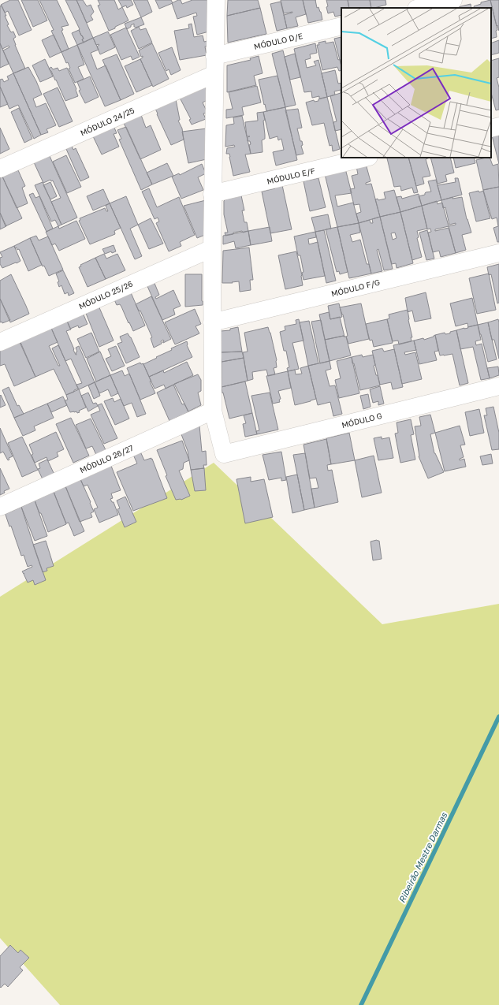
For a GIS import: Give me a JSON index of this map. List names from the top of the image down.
{
  "streets": {
    "street": [
      "MÓDULO D/E",
      "MÓDULO 24/25",
      "MÓDULO E/F",
      "MÓDULO F/G",
      "MÓDULO 25/26",
      "MÓDULO G",
      "MÓDULO 26/27"
    ]
  },
  "crossings": [
    ["MÓDULO G", "MÓDULO 26/27"]
  ],
  "water": ["Ribeirão Mestre Darmas"]
}
